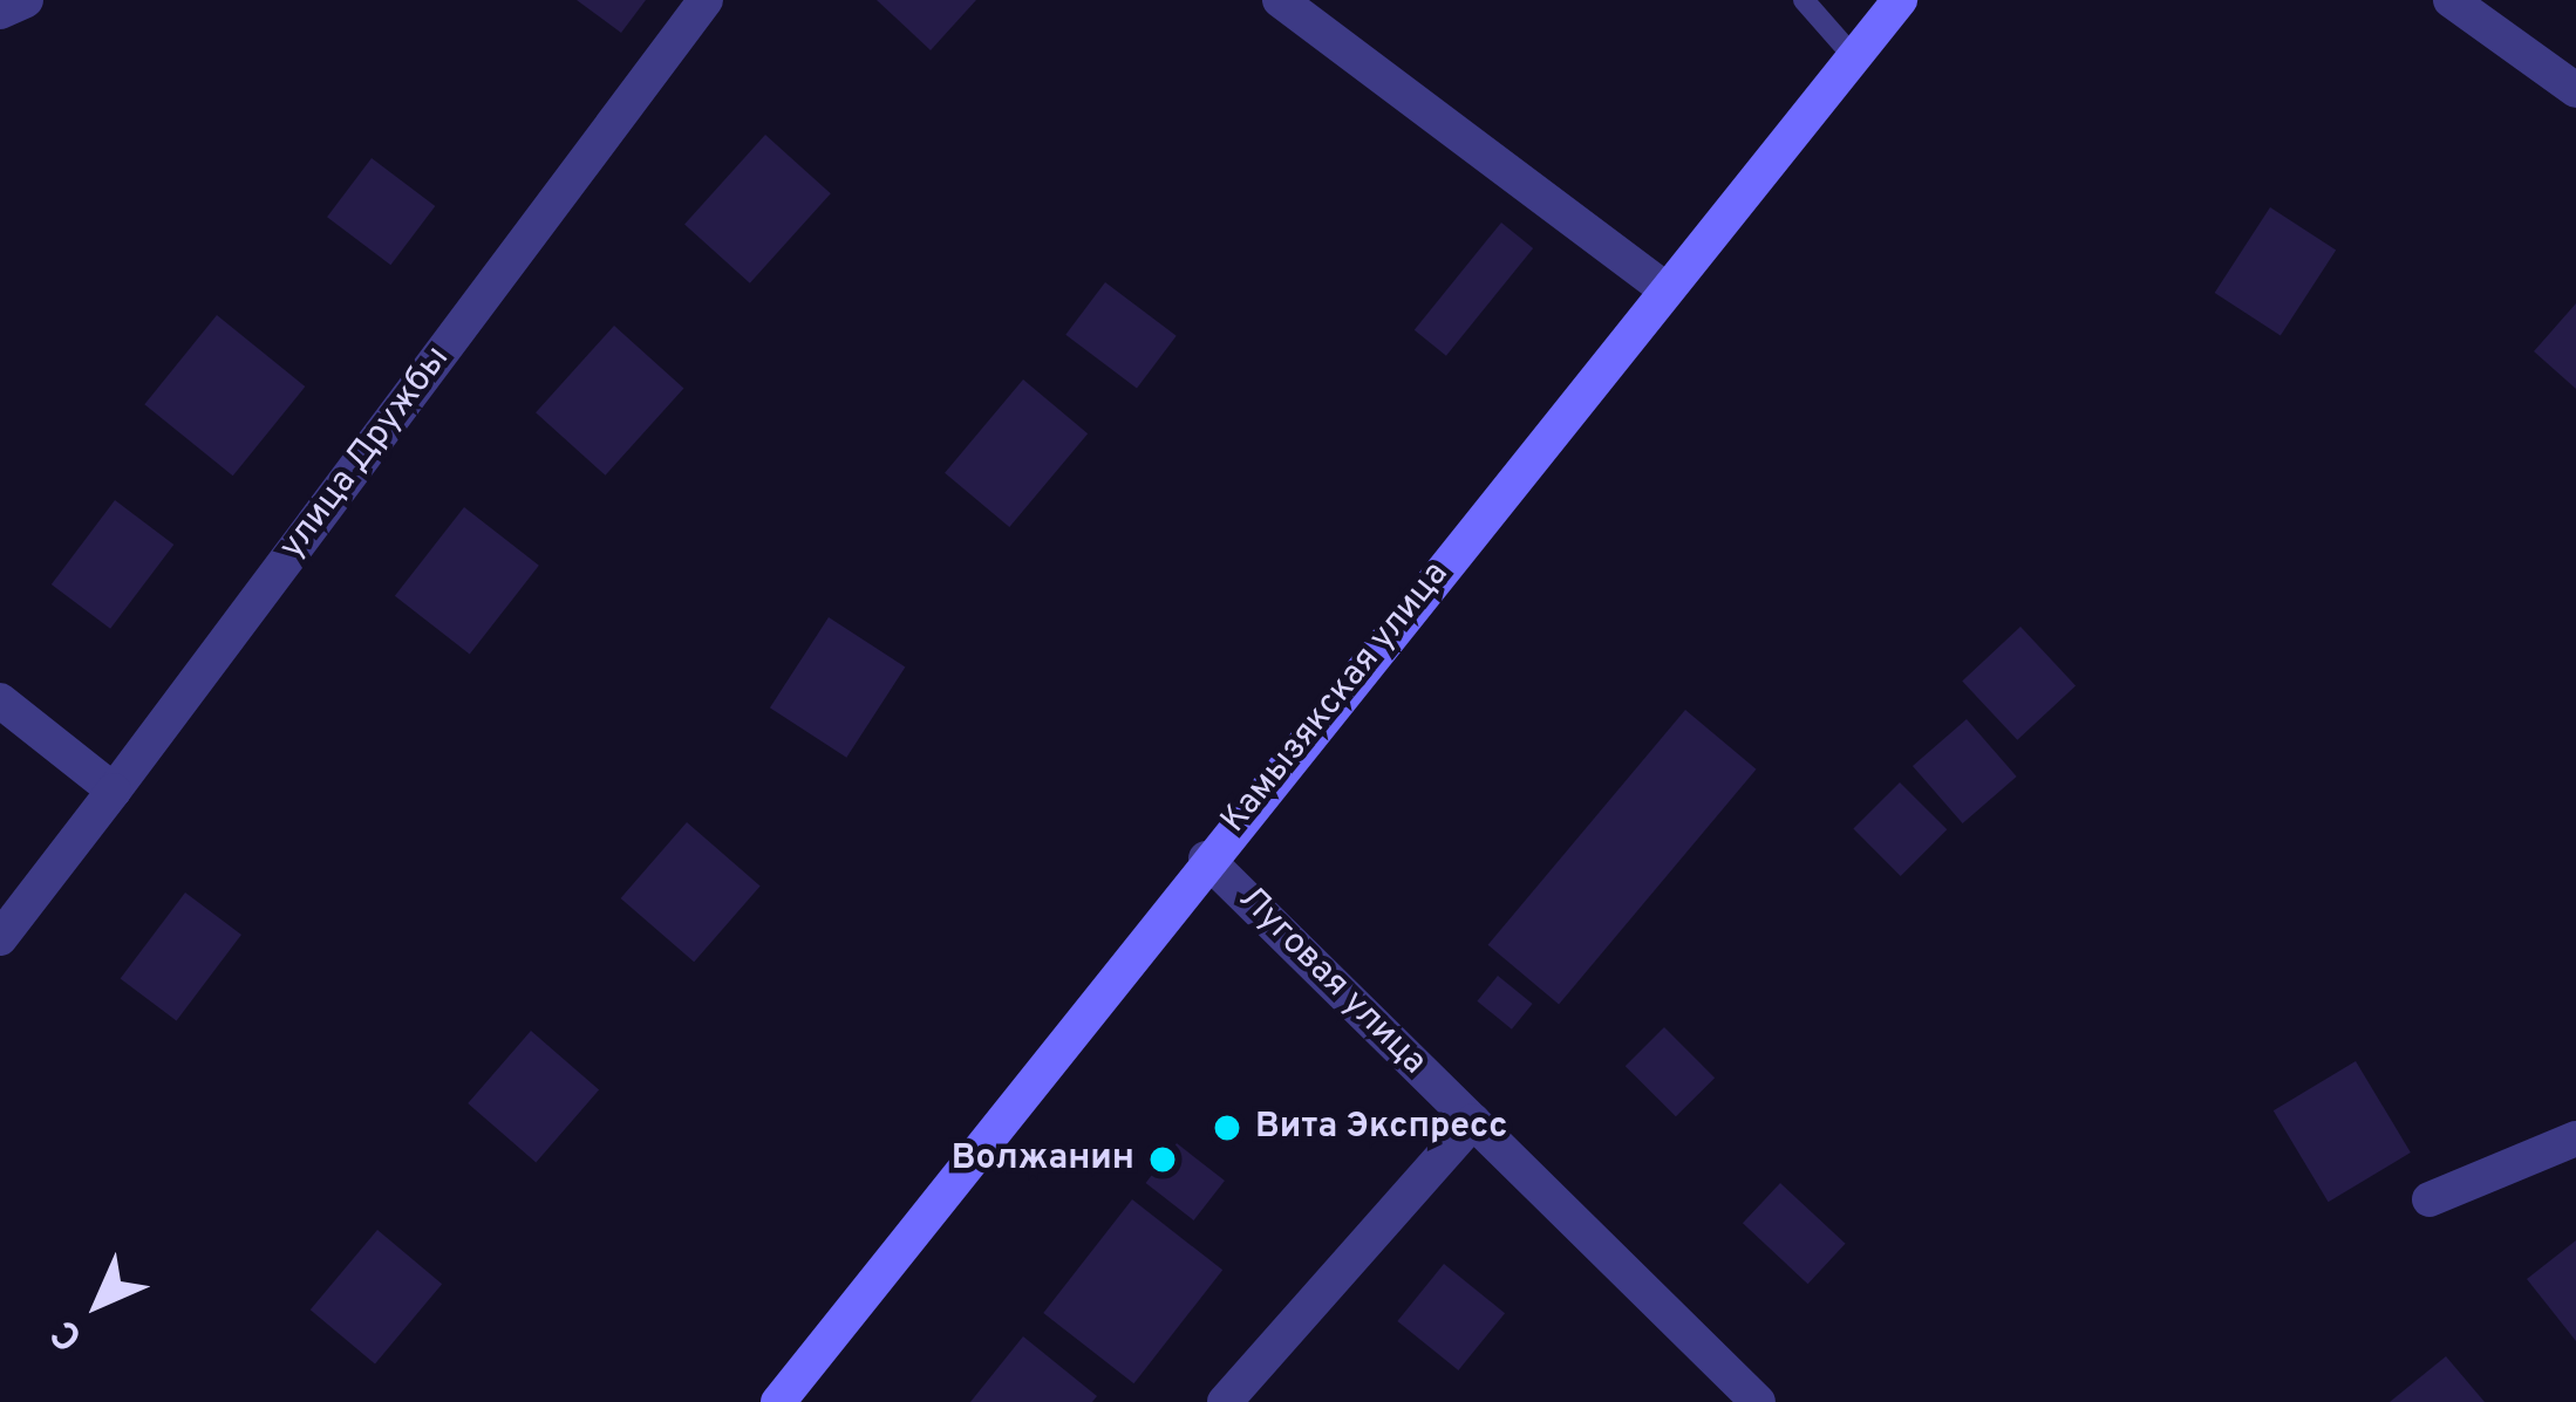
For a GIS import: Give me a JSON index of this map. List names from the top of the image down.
{
  "streets": {
    "main road": ["Камызякская улица"],
    "street": ["улица Дружбы", "Луговая улица"]
  },
  "crossings": [
    ["Камызякская улица", "Луговая улица"]
  ],
  "places": ["Вита Экспресс", "Волжанин"],
  "north": "bottom left"
}
